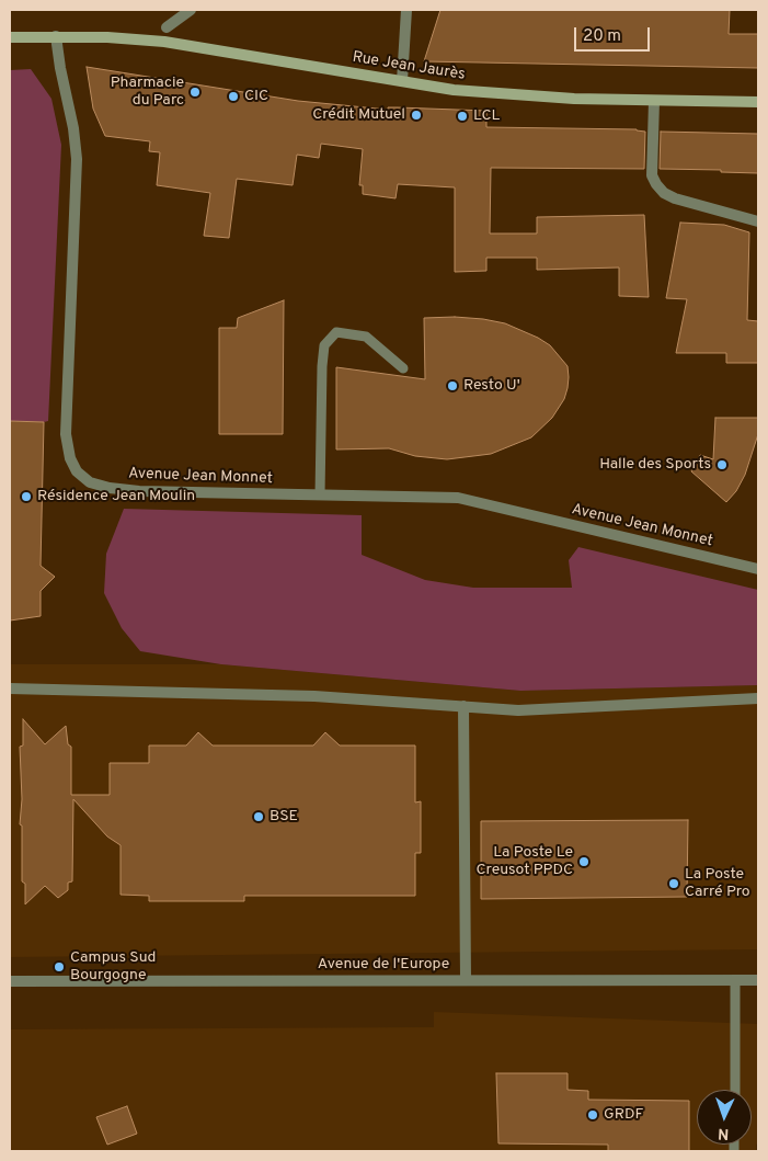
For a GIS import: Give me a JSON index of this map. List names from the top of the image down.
{
  "streets": {
    "main road": ["Rue Jean Jaurès"],
    "street": ["Avenue Jean Monnet", "Avenue de l'Europe"]
  },
  "crossings": [
    ["Rue Jean Jaurès", "Avenue Jean Monnet"]
  ],
  "places": [
    "Pharmacie du Parc",
    "CIC",
    "Crédit Mutuel",
    "LCL",
    "Resto U'",
    "Halle des Sports",
    "Résidence Jean Moulin",
    "BSE",
    "La Poste Le Creusot PPDC",
    "La Poste Carré Pro",
    "Campus Sud Bourgogne",
    "GRDF"
  ],
  "scale_bar": "20 m",
  "north": "bottom"
}
